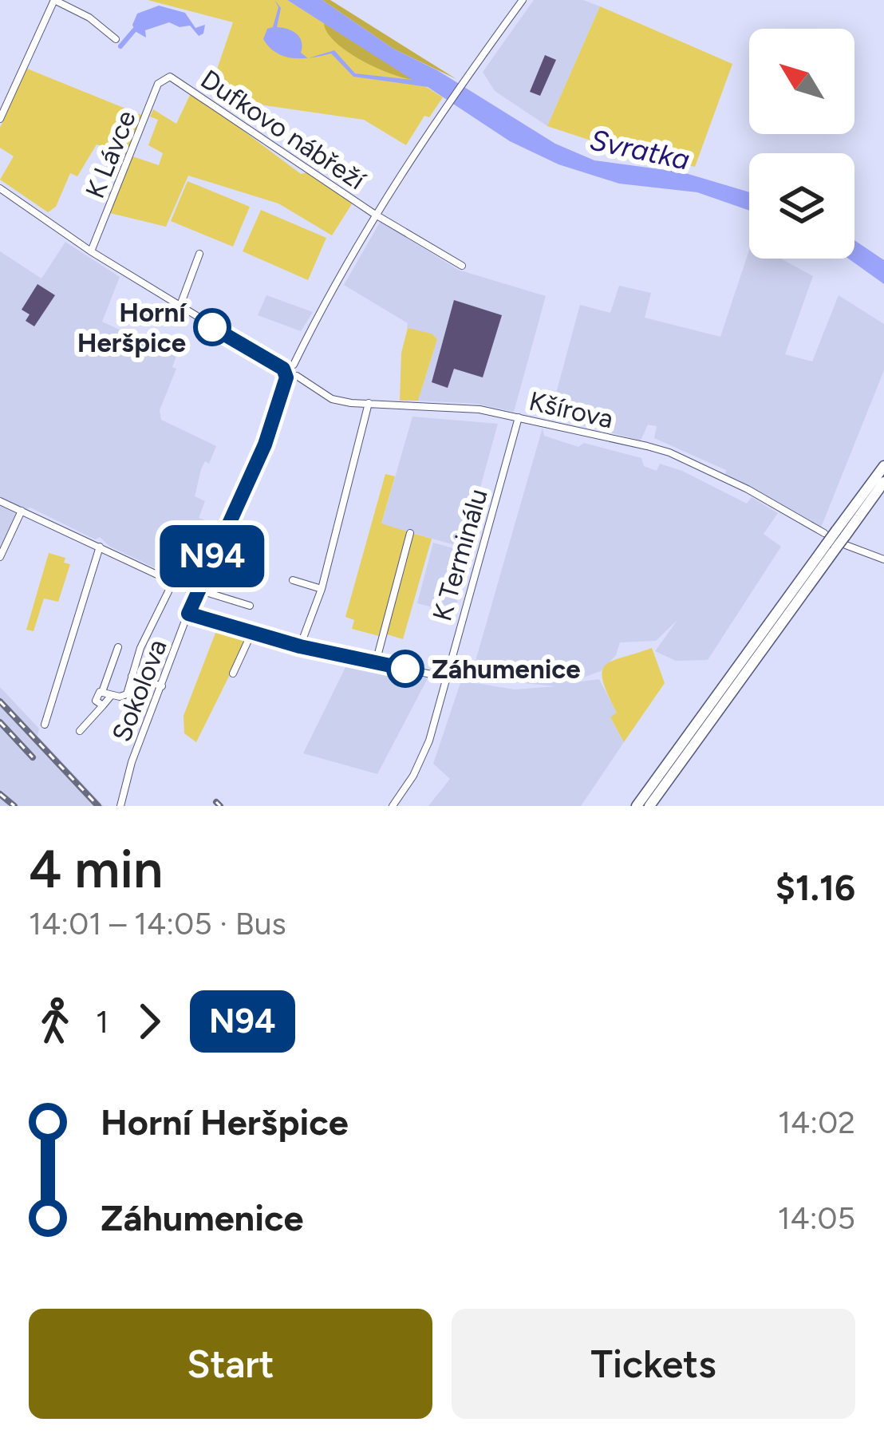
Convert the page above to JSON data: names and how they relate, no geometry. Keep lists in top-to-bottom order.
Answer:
{
  "streets": {
    "street": [
      "Dufkovo nábřeží",
      "K Lávce",
      "Kšírova",
      "K Terminálu",
      "Sokolova"
    ]
  },
  "crossings": [
    ["Dufkovo nábřeží", "K Lávce"],
    ["Kšírova", "K Terminálu"]
  ],
  "water": ["Svratka"],
  "places": ["Horní Heršpice", "Záhumenice"],
  "lines": ["bus line N94"],
  "north": "top left",
  "page": {
    "on_map": "N94",
    "heading": ["4 min", "14:01 – 14:05 · Bus", "$1.16"],
    "legs": ["1", "N94"],
    "list": [
      {
        "name": "Horní Heršpice",
        "value": "14:02"
      },
      {
        "name": "Záhumenice",
        "value": "14:05"
      }
    ],
    "buttons": ["Start", "Tickets"]
  }
}
